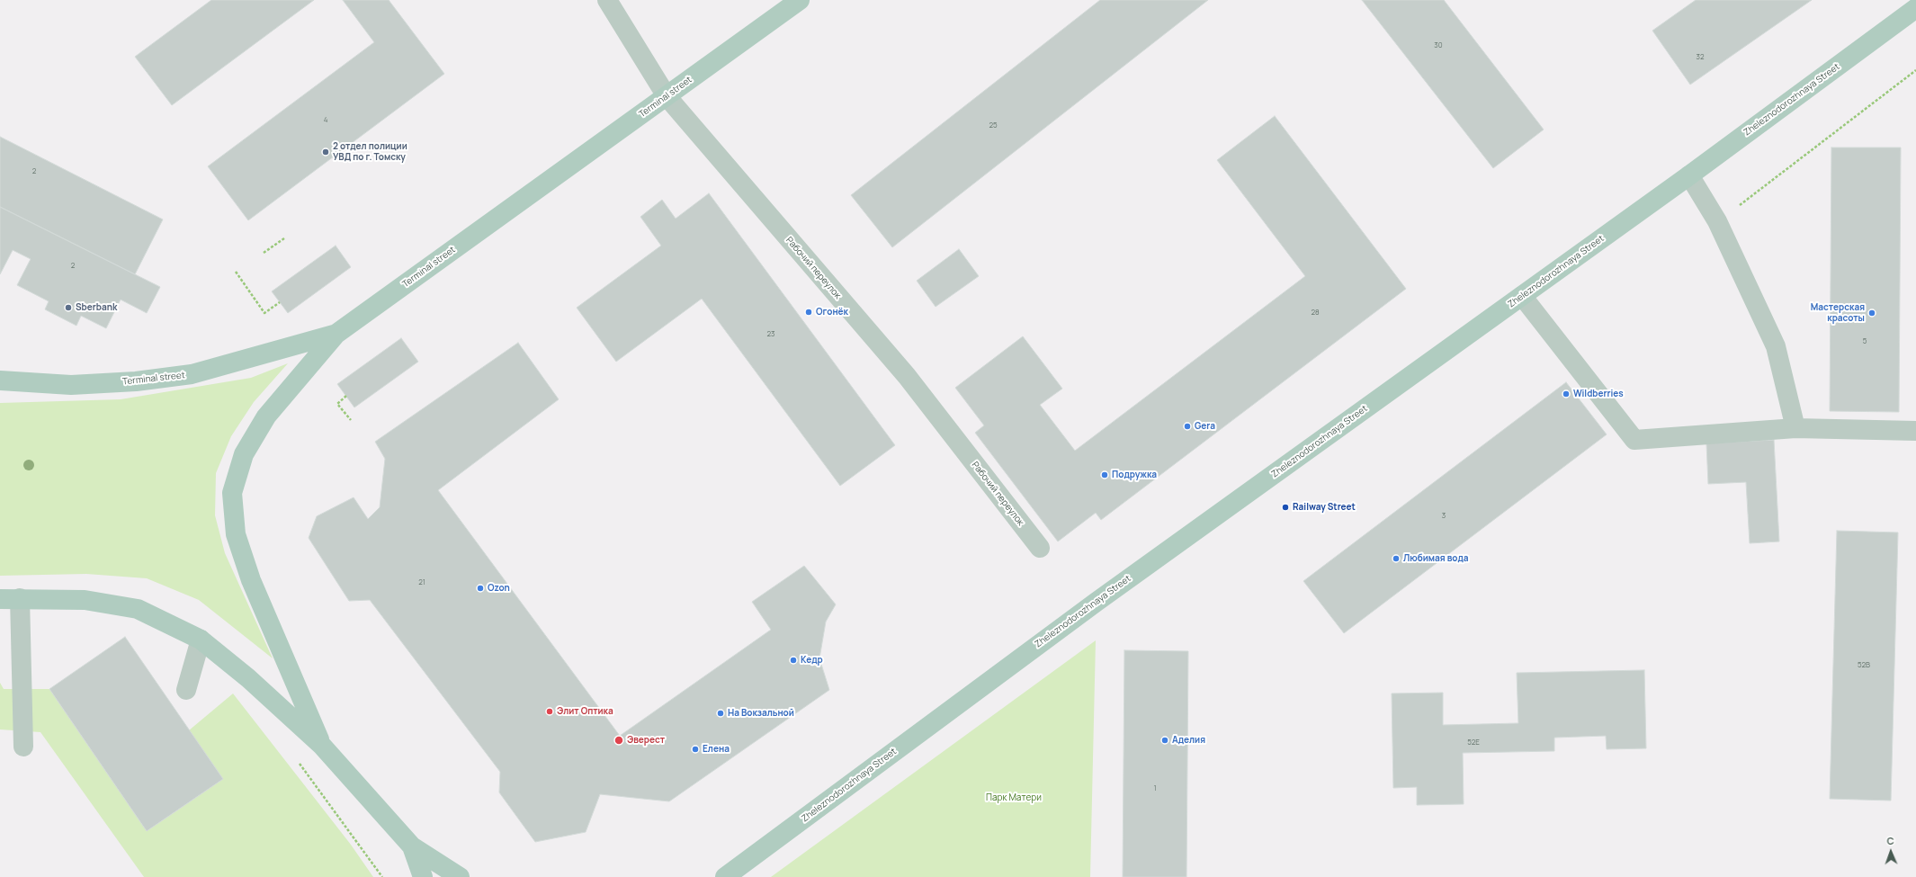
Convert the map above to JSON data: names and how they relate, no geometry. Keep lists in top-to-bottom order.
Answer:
{
  "streets": {
    "main road": ["Terminal street", "Zheleznodorozhnaya Street"],
    "street": ["Рабочий переулок"]
  },
  "crossings": [
    ["Terminal street", "Рабочий переулок"]
  ],
  "parks": ["Парк Матери"],
  "places": [
    "2 отдел полиции УВД по г. Томску",
    "Sberbank",
    "Огонёк",
    "Мастерская красоты",
    "Wildberries",
    "Gera",
    "Подружка",
    "Railway Street",
    "Любимая вода",
    "Ozon",
    "Кедр",
    "Элит Оптика",
    "На Вокзальной",
    "Эверест",
    "Аделия",
    "Елена"
  ],
  "house_numbers": [
    "30",
    "32",
    "4",
    "25",
    "2",
    "2",
    "28",
    "23",
    "5",
    "3",
    "21",
    "52В",
    "52Е",
    "1"
  ],
  "north": "top"
}
